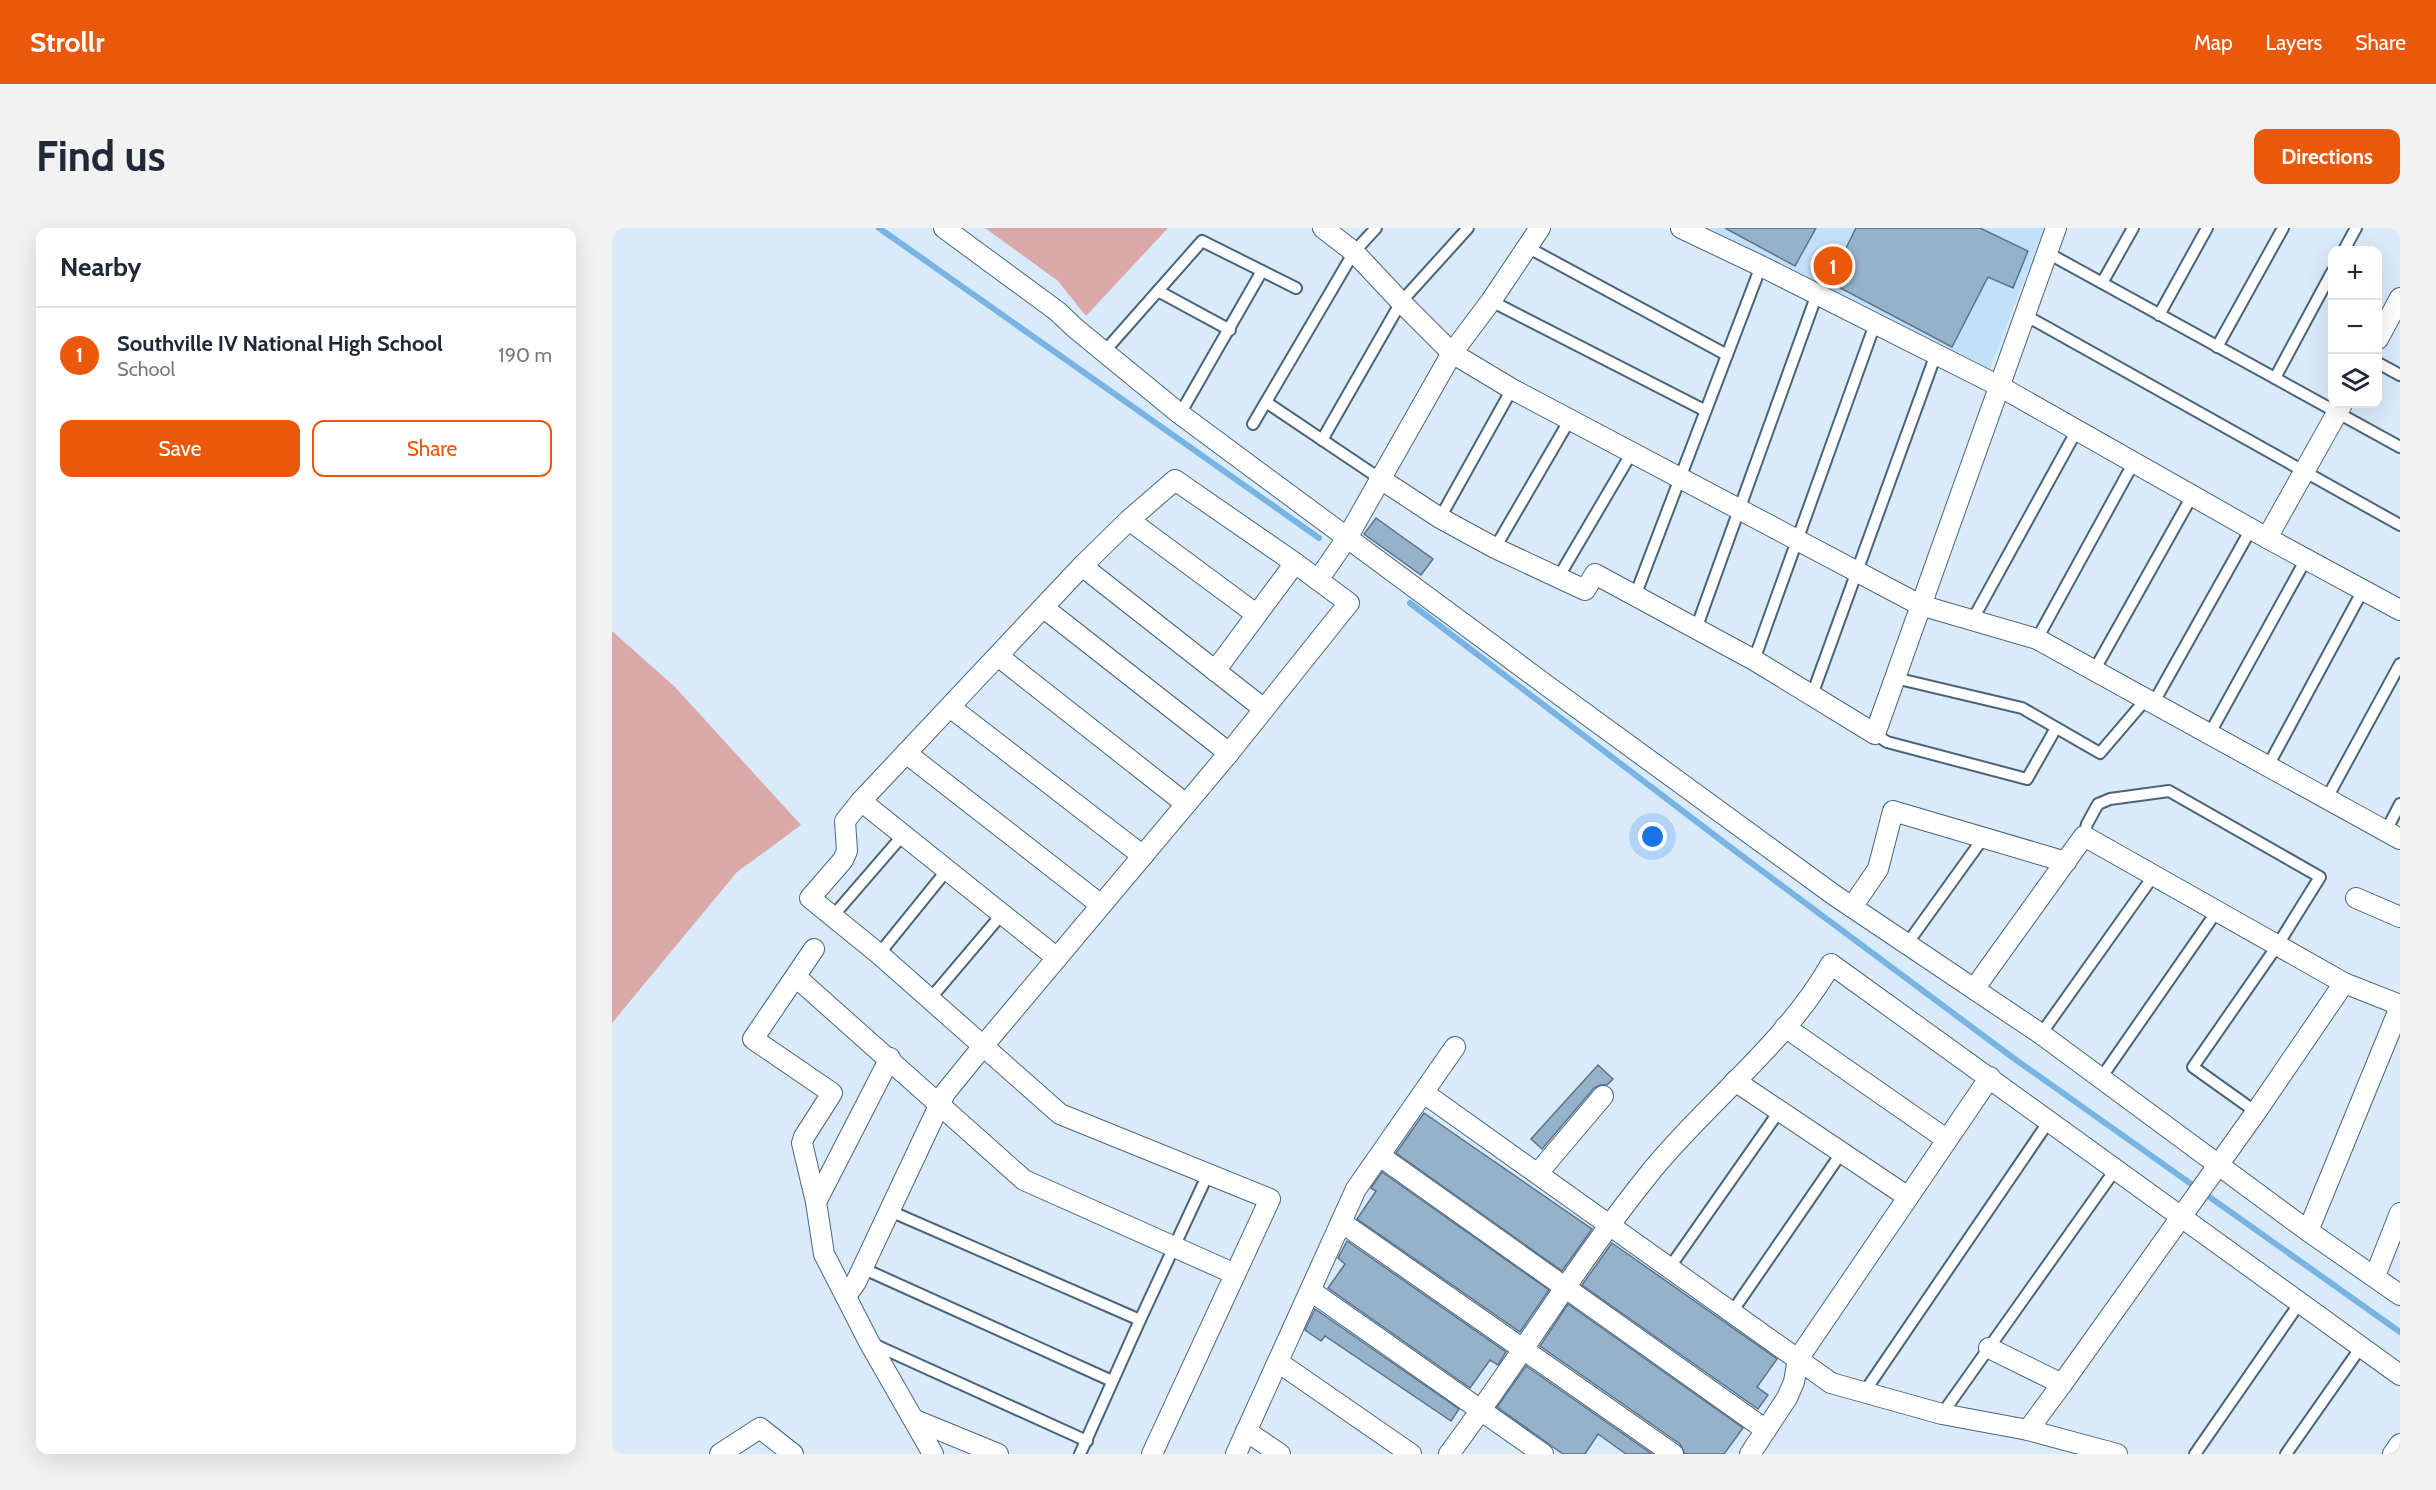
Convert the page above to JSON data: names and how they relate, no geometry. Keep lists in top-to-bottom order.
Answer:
{
  "page": {
    "header": "Strollr",
    "nav": ["Map", "Layers", "Share"],
    "buttons": [
      "Directions",
      ["Save", "Share"]
    ],
    "title": "Find us",
    "heading": "Nearby",
    "pins": "1",
    "map_buttons": ["+", "−"],
    "list": [
      {
        "mark": "1",
        "name": "Southville IV National High School",
        "note": "School",
        "value": "190 m"
      }
    ]
  }
}
